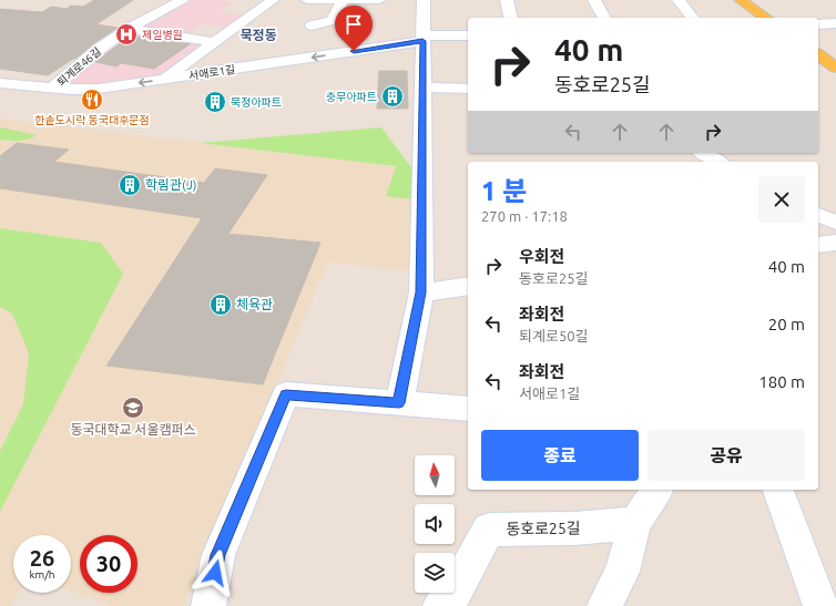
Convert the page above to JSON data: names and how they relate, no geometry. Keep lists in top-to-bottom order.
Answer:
{
  "streets": {
    "street": ["퇴계로46길", "서애로1길", "동호로25길"]
  },
  "crossings": [
    ["퇴계로46길", "서애로1길"]
  ],
  "districts": ["묵정동"],
  "places": {
    "hospital": ["제일병원"],
    "building": [
      "충무아파트",
      "묵정아파트",
      "학림관(J)",
      "체육관"
    ],
    "restaurant": ["한솥도시락 동국대후문점"],
    "school or university": ["동국대학교 서울캠퍼스"]
  },
  "north": "top",
  "page": {
    "turn": ["40 m", "동호로25길"],
    "heading": ["1 분", "270 m · 17:18"],
    "list": [
      {
        "name": "우회전",
        "note": "동호로25길",
        "value": "40 m"
      },
      {
        "name": "좌회전",
        "note": "퇴계로50길",
        "value": "20 m"
      },
      {
        "name": "좌회전",
        "note": "서애로1길",
        "value": "180 m"
      }
    ],
    "buttons": ["종료", "공유"],
    "speed": "26 km/h",
    "limit": "30"
  }
}
